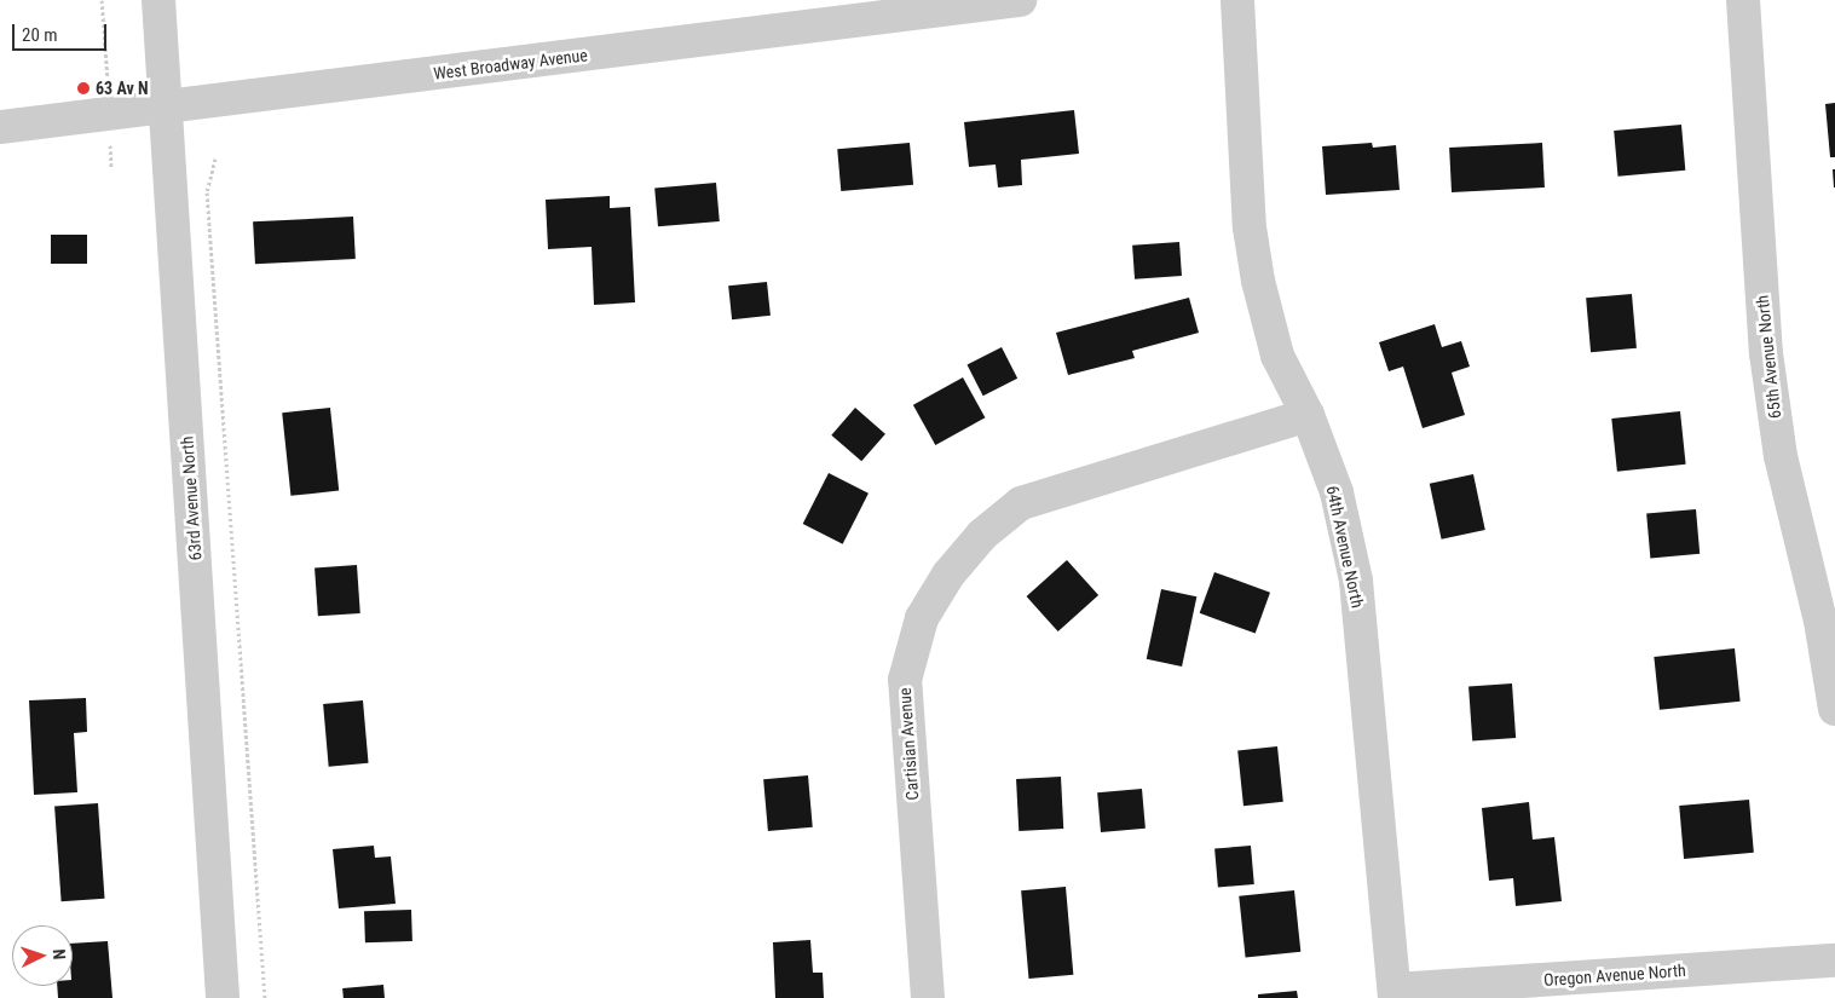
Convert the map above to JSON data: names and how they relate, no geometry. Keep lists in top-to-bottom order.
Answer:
{
  "streets": {
    "street": [
      "West Broadway Avenue",
      "65th Avenue North",
      "63rd Avenue North",
      "64th Avenue North",
      "Cartisian Avenue",
      "Oregon Avenue North"
    ]
  },
  "crossings": [
    ["West Broadway Avenue", "63rd Avenue North"],
    ["64th Avenue North", "Cartisian Avenue"],
    ["64th Avenue North", "Oregon Avenue North"]
  ],
  "places": ["63 Av N"],
  "scale_bar": "20 m",
  "north": "right"
}
